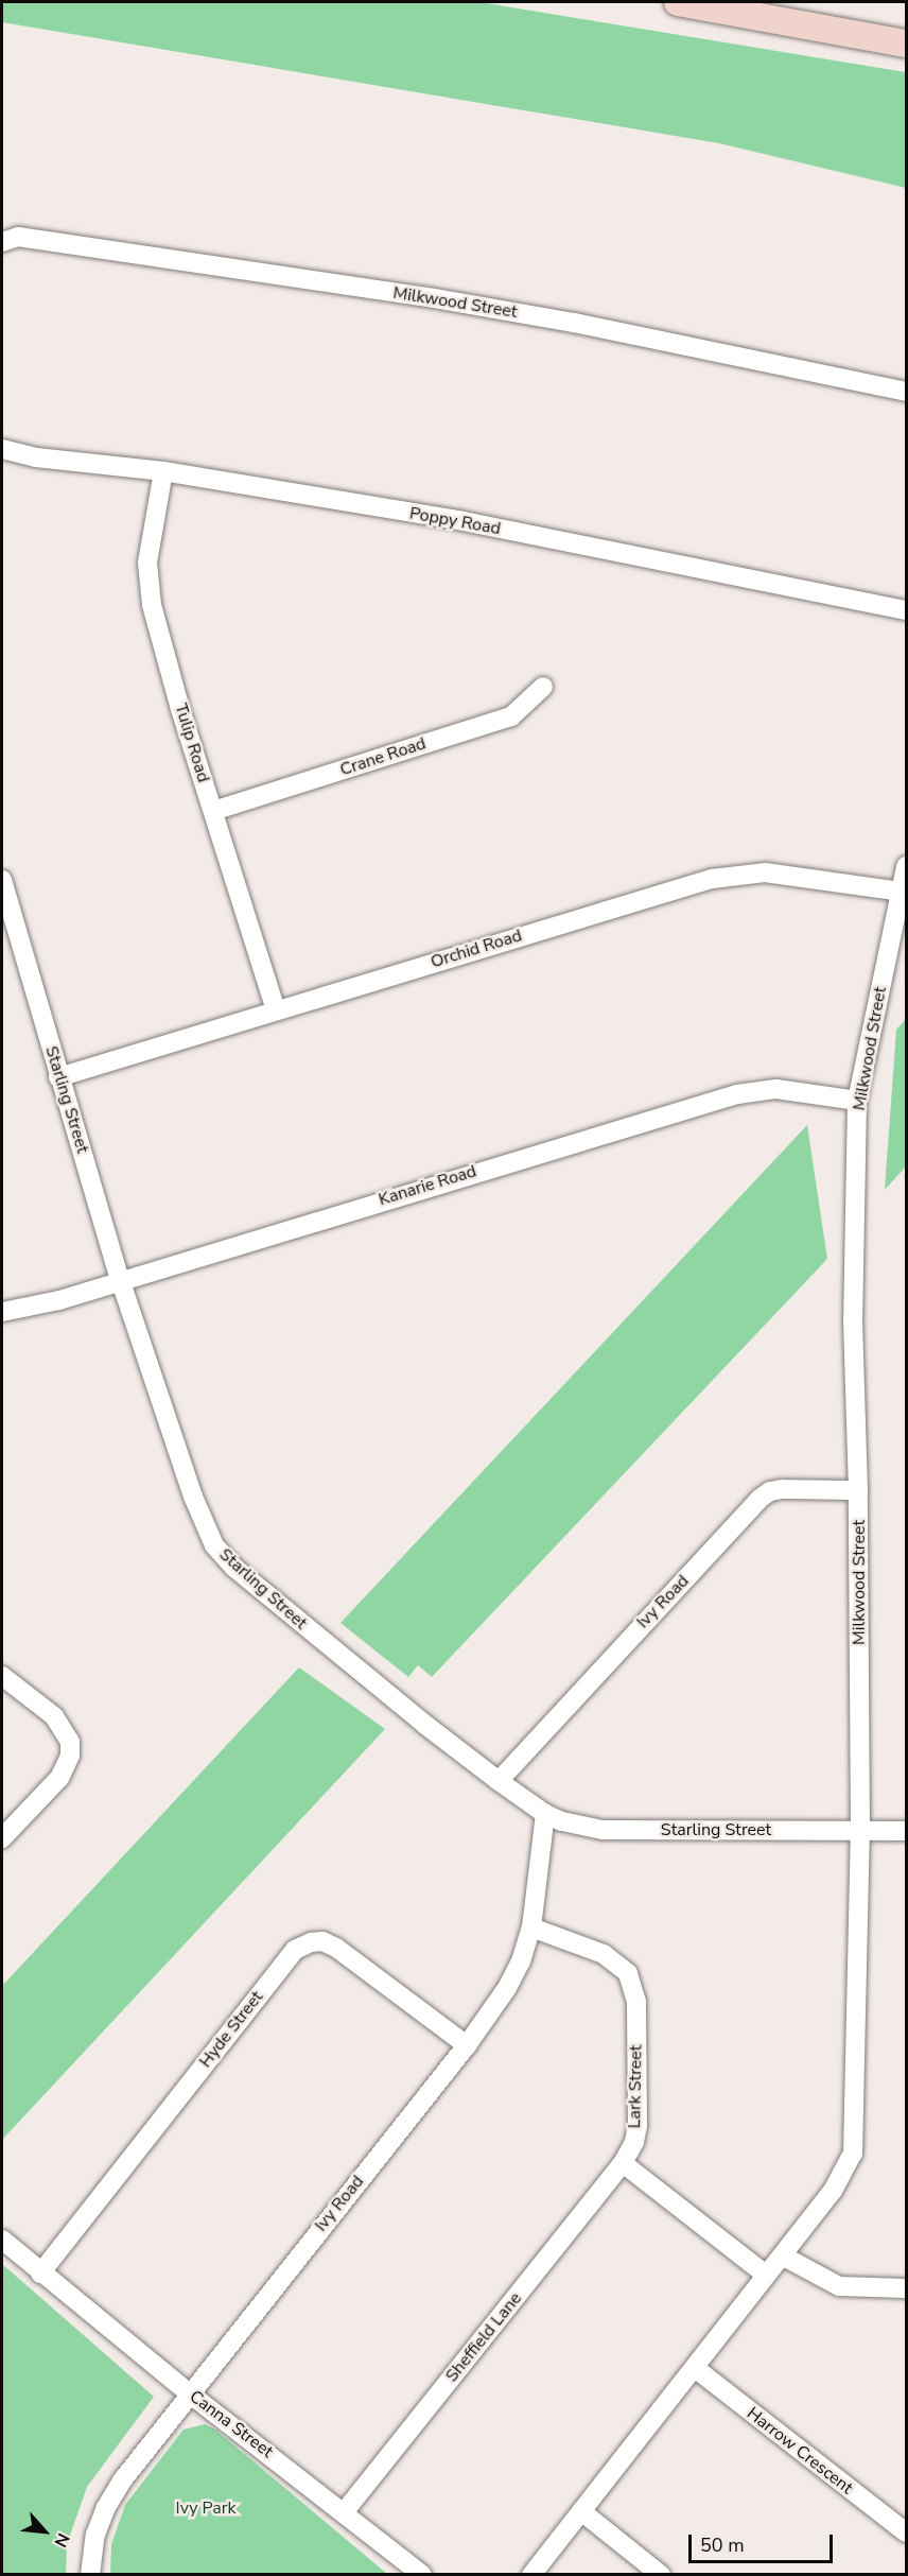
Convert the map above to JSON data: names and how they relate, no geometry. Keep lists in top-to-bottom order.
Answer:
{
  "streets": {
    "street": [
      "Milkwood Street",
      "Poppy Road",
      "Tulip Road",
      "Crane Road",
      "Orchid Road",
      "Starling Street",
      "Kanarie Road",
      "Ivy Road",
      "Hyde Street",
      "Lark Street",
      "Sheffield Lane",
      "Canna Street",
      "Harrow Crescent"
    ]
  },
  "crossings": [
    ["Milkwood Street", "Orchid Road"],
    ["Milkwood Street", "Starling Street"],
    ["Milkwood Street", "Kanarie Road"],
    ["Milkwood Street", "Ivy Road"],
    ["Poppy Road", "Tulip Road"],
    ["Tulip Road", "Crane Road"],
    ["Tulip Road", "Orchid Road"],
    ["Orchid Road", "Starling Street"],
    ["Starling Street", "Kanarie Road"],
    ["Starling Street", "Ivy Road"],
    ["Ivy Road", "Hyde Street"],
    ["Ivy Road", "Lark Street"],
    ["Ivy Road", "Canna Street"],
    ["Hyde Street", "Canna Street"],
    ["Lark Street", "Sheffield Lane"],
    ["Sheffield Lane", "Canna Street"]
  ],
  "parks": ["Ivy Park"],
  "scale_bar": "50 m",
  "north": "bottom right"
}
